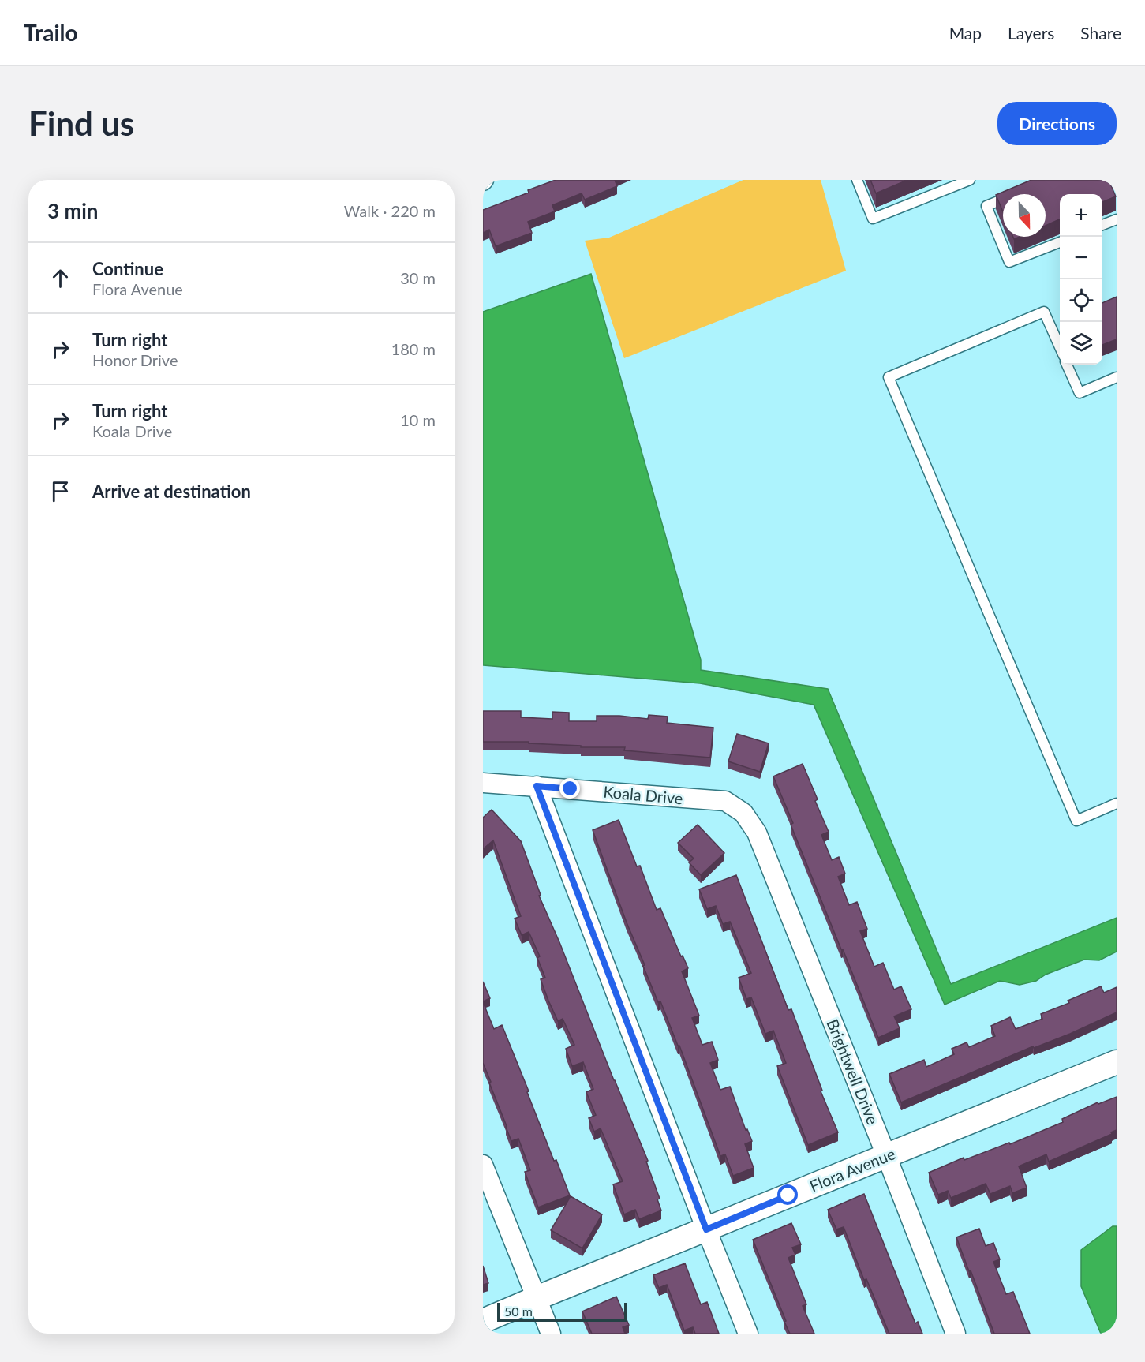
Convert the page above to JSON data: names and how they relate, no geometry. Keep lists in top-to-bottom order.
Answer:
{
  "streets": {
    "street": ["Koala Drive", "Brightwell Drive", "Flora Avenue"]
  },
  "crossings": [
    ["Koala Drive", "Brightwell Drive"],
    ["Brightwell Drive", "Flora Avenue"]
  ],
  "scale_bar": "50 m",
  "north": "bottom",
  "page": {
    "header": "Trailo",
    "nav": ["Map", "Layers", "Share"],
    "buttons": "Directions",
    "title": "Find us",
    "heading": ["3 min", "Walk · 220 m"],
    "map_buttons": ["+", "−"],
    "list": [
      ["Continue", "Flora Avenue", "30 m"],
      ["Turn right", "Honor Drive", "180 m"],
      ["Turn right", "Koala Drive", "10 m"],
      "Arrive at destination"
    ],
    "scale": "50 m"
  }
}
